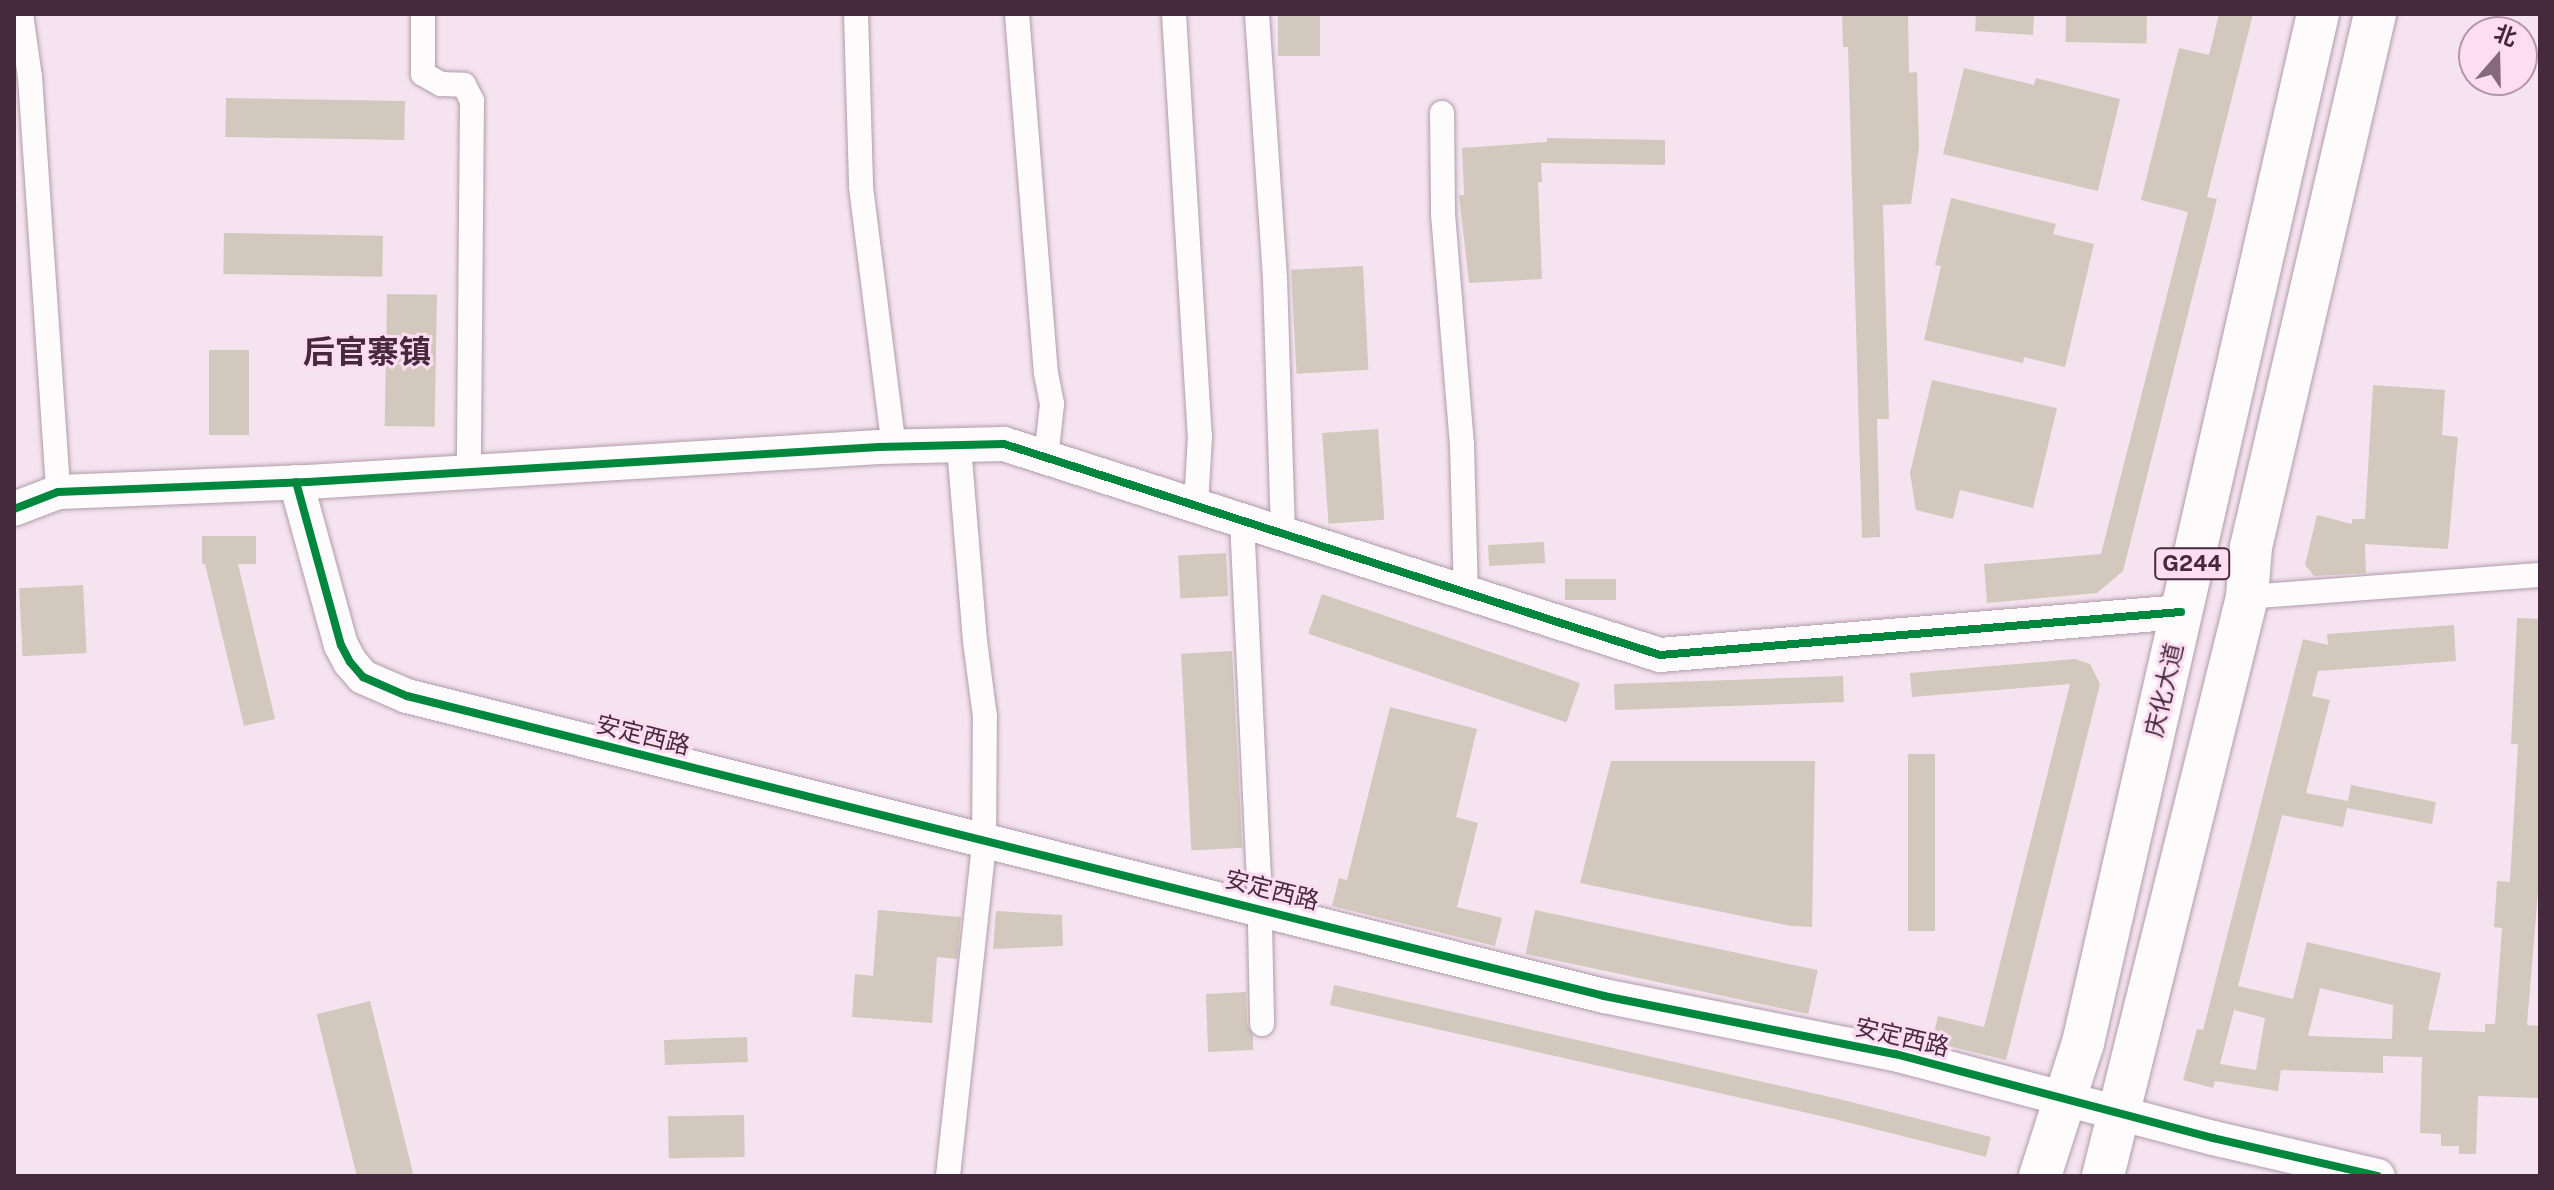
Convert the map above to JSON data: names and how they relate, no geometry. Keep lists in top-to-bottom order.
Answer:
{
  "streets": {
    "highway": ["G244", "庆化大道"],
    "street": ["安定西路"]
  },
  "crossings": [
    ["G244", "安定西路"],
    ["庆化大道", "安定西路"]
  ],
  "districts": ["后官寨镇"],
  "north": "top"
}
